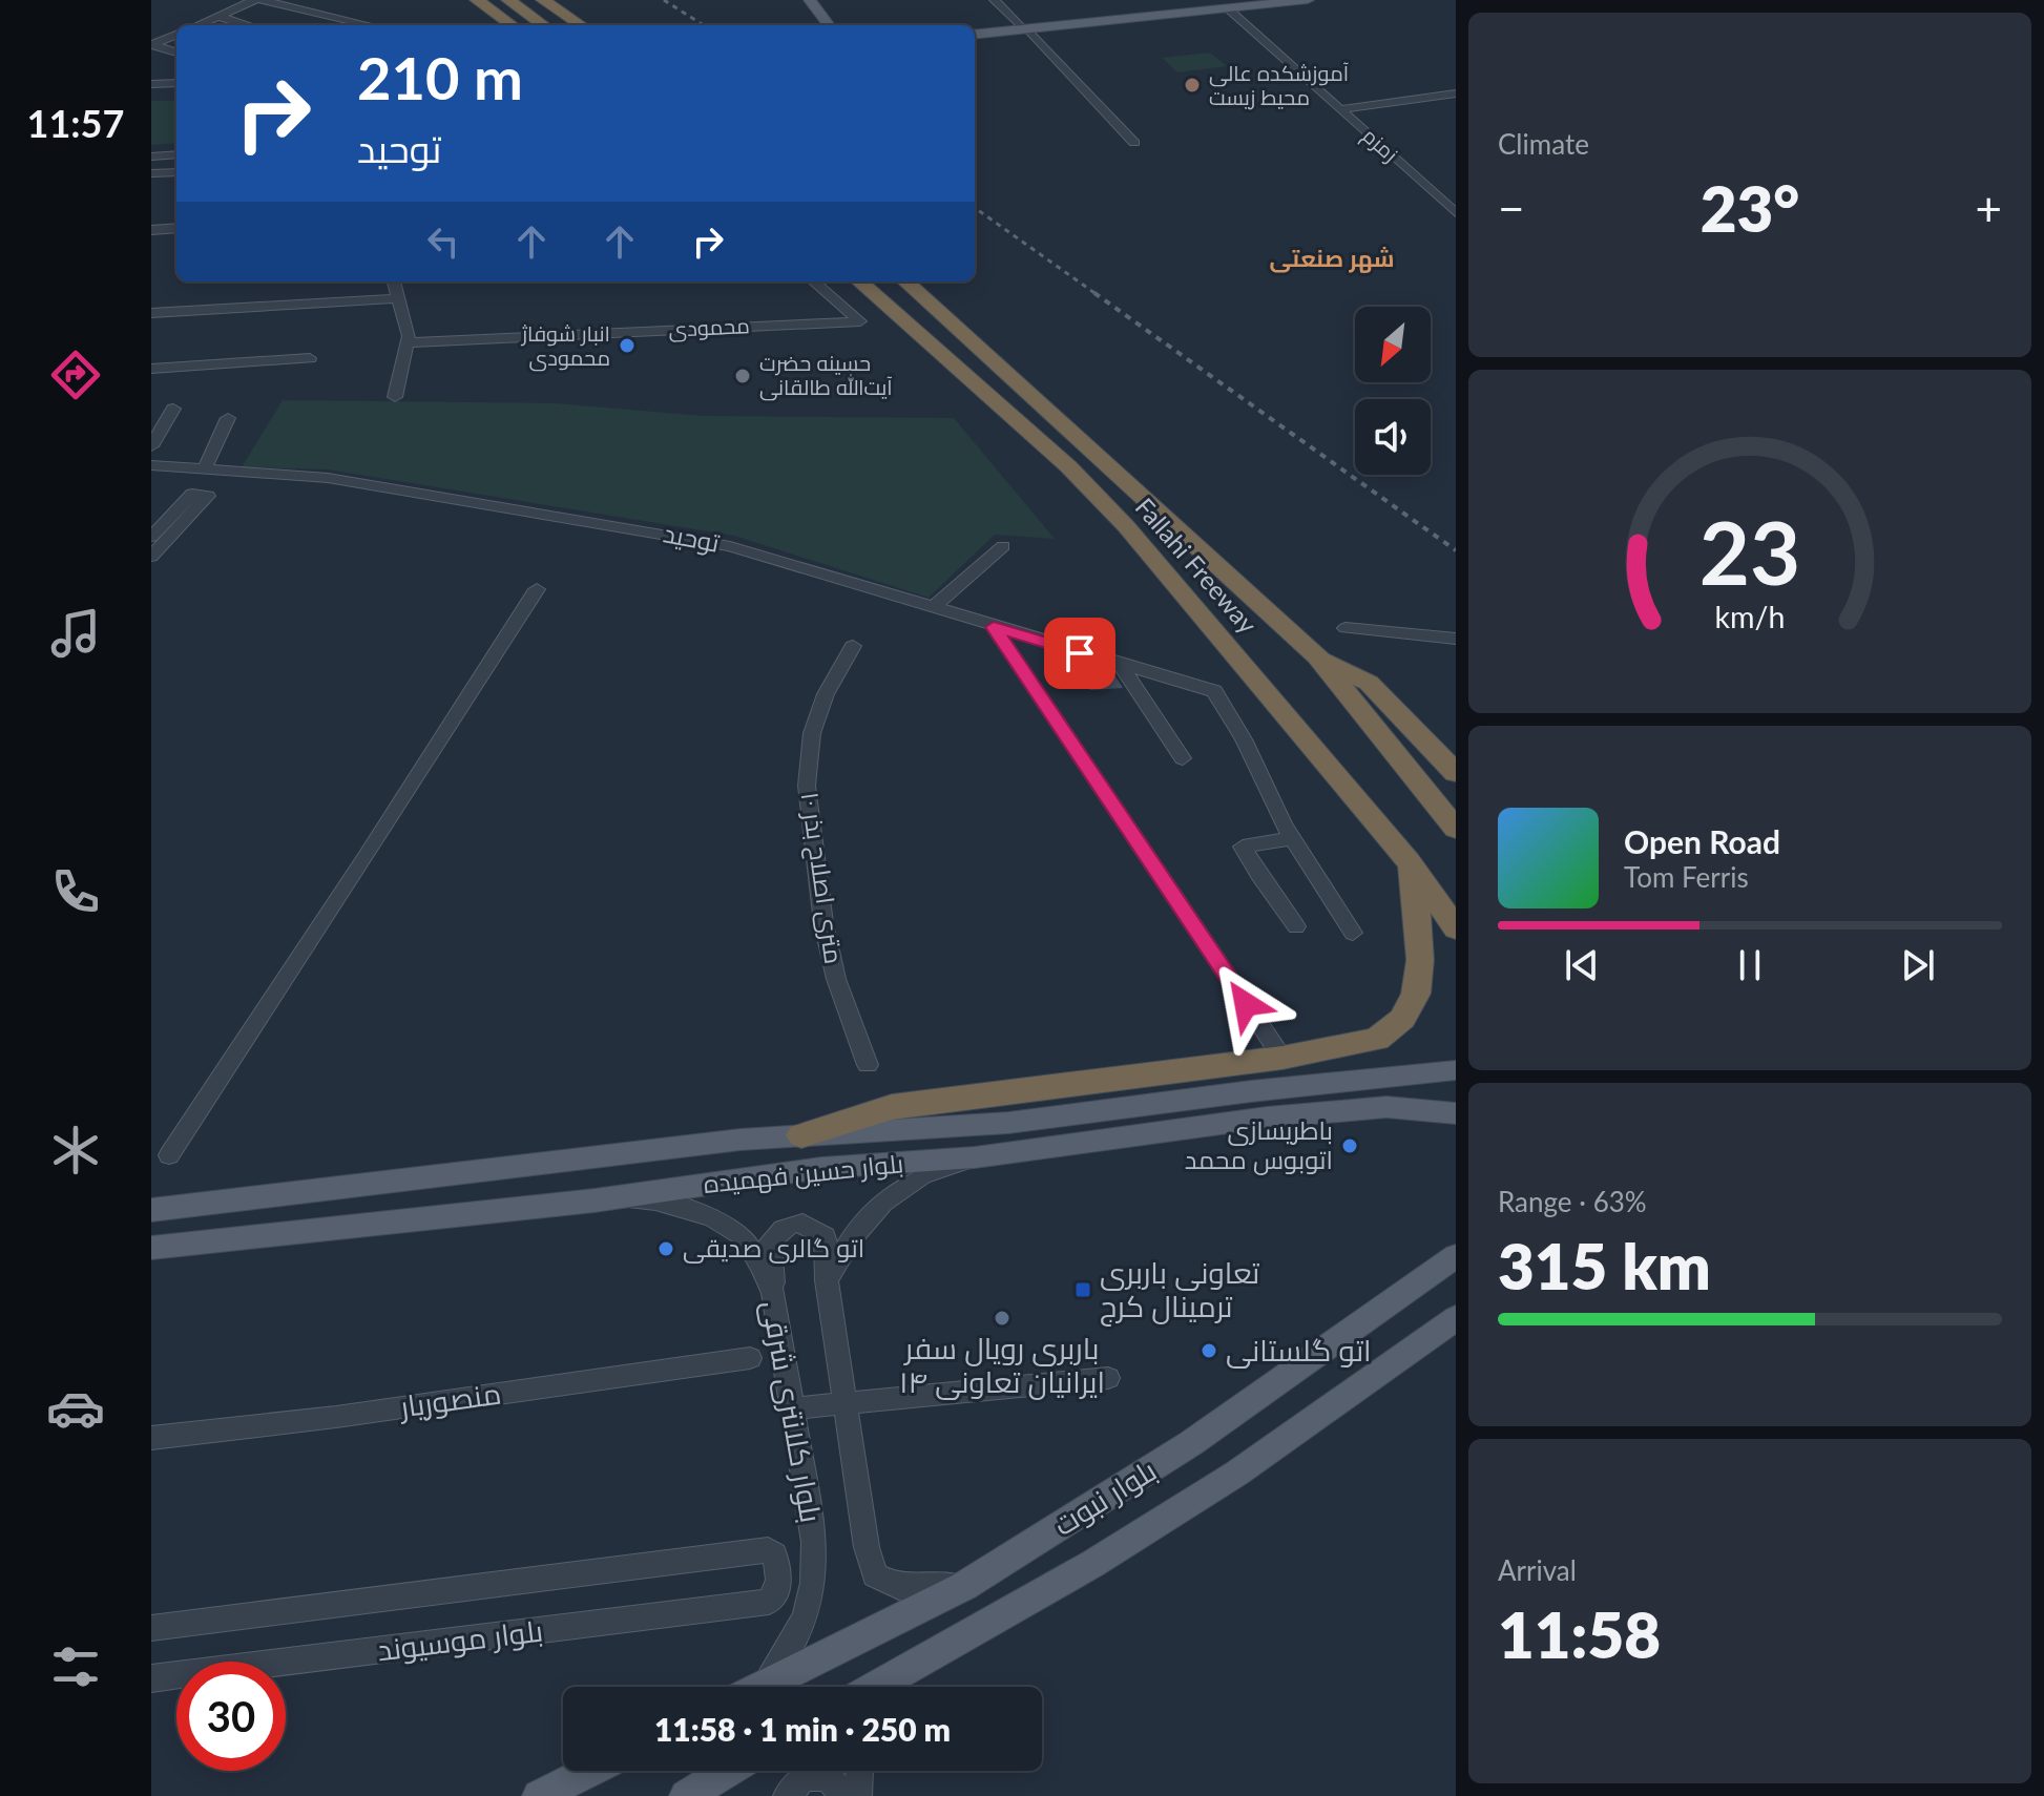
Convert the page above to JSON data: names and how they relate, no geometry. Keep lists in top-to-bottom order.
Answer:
{
  "streets": {
    "highway": ["Fallahi Freeway"],
    "main road": ["بلوار حسین فهمیده", "بلوار نبوت"],
    "street": [
      "زمزم",
      "محمودی",
      "توحید",
      "۱۰ متری اصلاح بذر",
      "منصوریار",
      "بلوار کلانتری شرقی",
      "بلوار موسیوند"
    ]
  },
  "crossings": [
    ["بلوار حسین فهمیده", "بلوار کلانتری شرقی"],
    ["بلوار کلانتری شرقی", "بلوار نبوت"]
  ],
  "districts": ["شهر صنعتی"],
  "places": {
    "other": [
      "آموزشکده عالی محیط زیست",
      "انبار شوفاژ محمودی",
      "حسینه حضرت آیت‌الله طالقانی",
      "باطریسازی اتوبوس محمد",
      "اتو گالری صدیقی",
      "باربری رویال سفر ایرانیان تعاونی ۱۴",
      "اتو گلستانی"
    ],
    "transit": ["تعاونی باربری ترمینال کرج"]
  },
  "north": "bottom left",
  "page": {
    "tabs": "11:57",
    "tile": [
      "Climate",
      ["Range · 63%", "315 km"],
      ["Arrival", "11:58"]
    ],
    "turn": ["210 m", "توحید"],
    "heat": ["−", "23°", "+"],
    "song": ["Open Road", "Tom Ferris"],
    "limit": "30",
    "trip": "11:58 · 1 min · 250 m",
    "gauge": ["23", "km/h"]
  }
}
